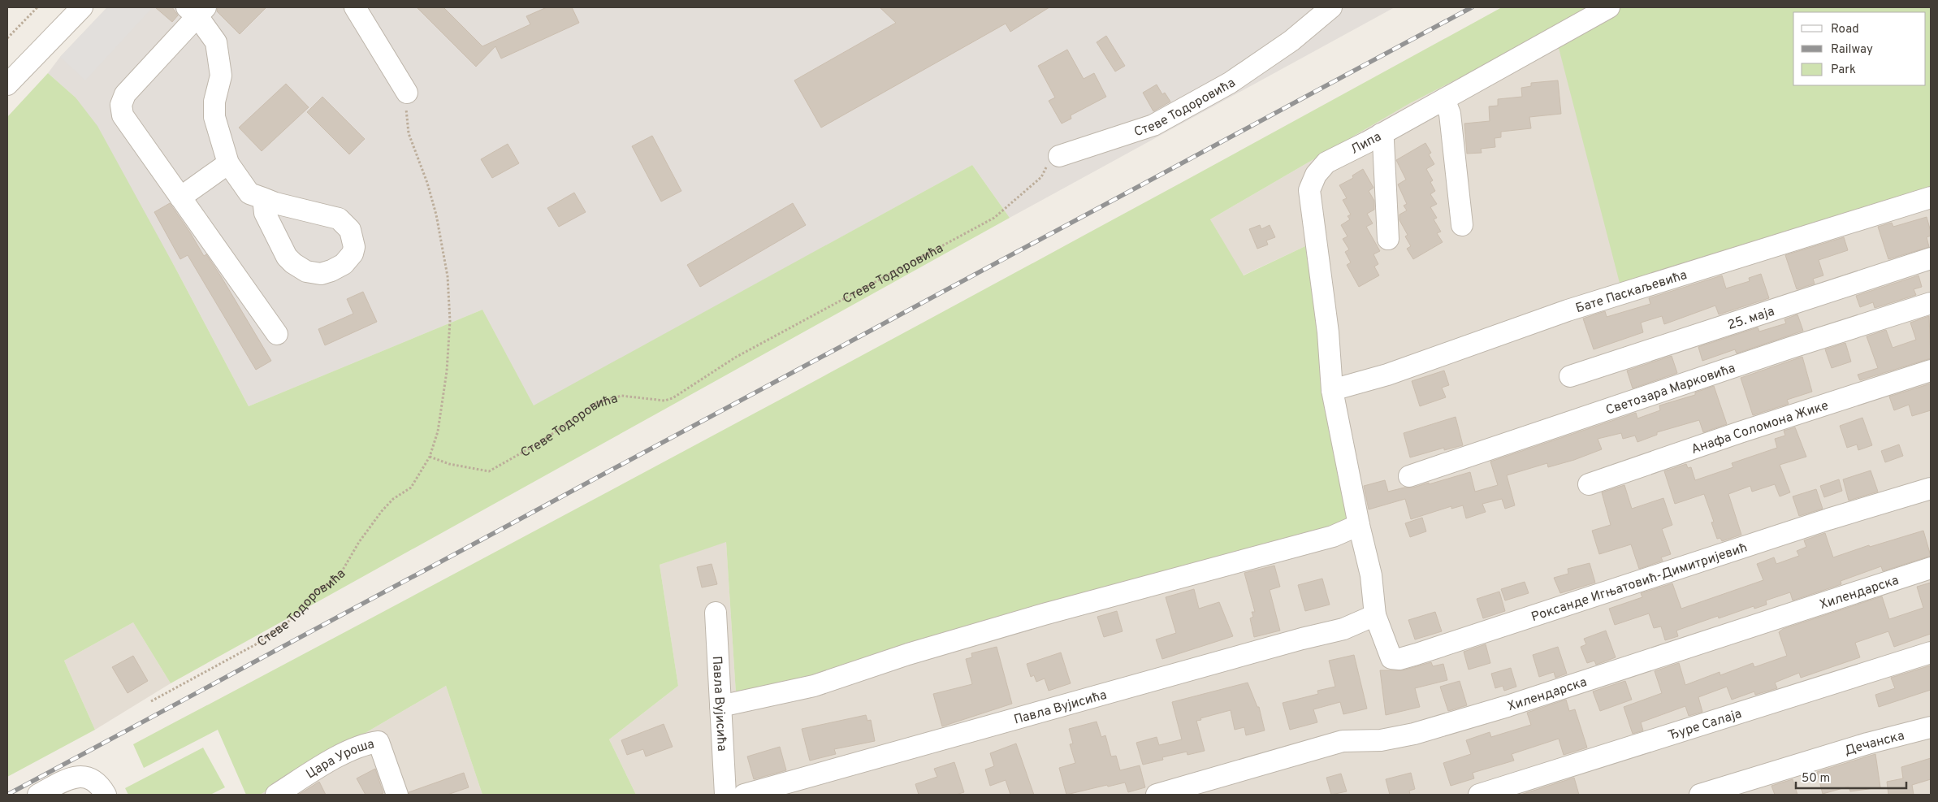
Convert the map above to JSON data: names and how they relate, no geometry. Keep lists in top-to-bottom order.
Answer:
{
  "streets": {
    "street": [
      "Стеве Тодоровића",
      "Липа",
      "Бате Паскаљевића",
      "25. маја",
      "Светозара Марковића",
      "Анафа Соломона Жике",
      "Роксанде Игњатовић-Димитријевић",
      "Хилендарска",
      "Павла Вујисића",
      "Ђуре Салаја",
      "Дечанска",
      "Цара Уроша"
    ]
  },
  "crossings": [
    ["Липа", "Бате Паскаљевића"],
    ["Липа", "Роксанде Игњатовић-Димитријевић"],
    ["Липа", "Павла Вујисића"],
    ["Роксанде Игњатовић-Димитријевић", "Павла Вујисића"]
  ],
  "legend": ["Road", "Railway", "Park"],
  "scale_bar": "50 m"
}
